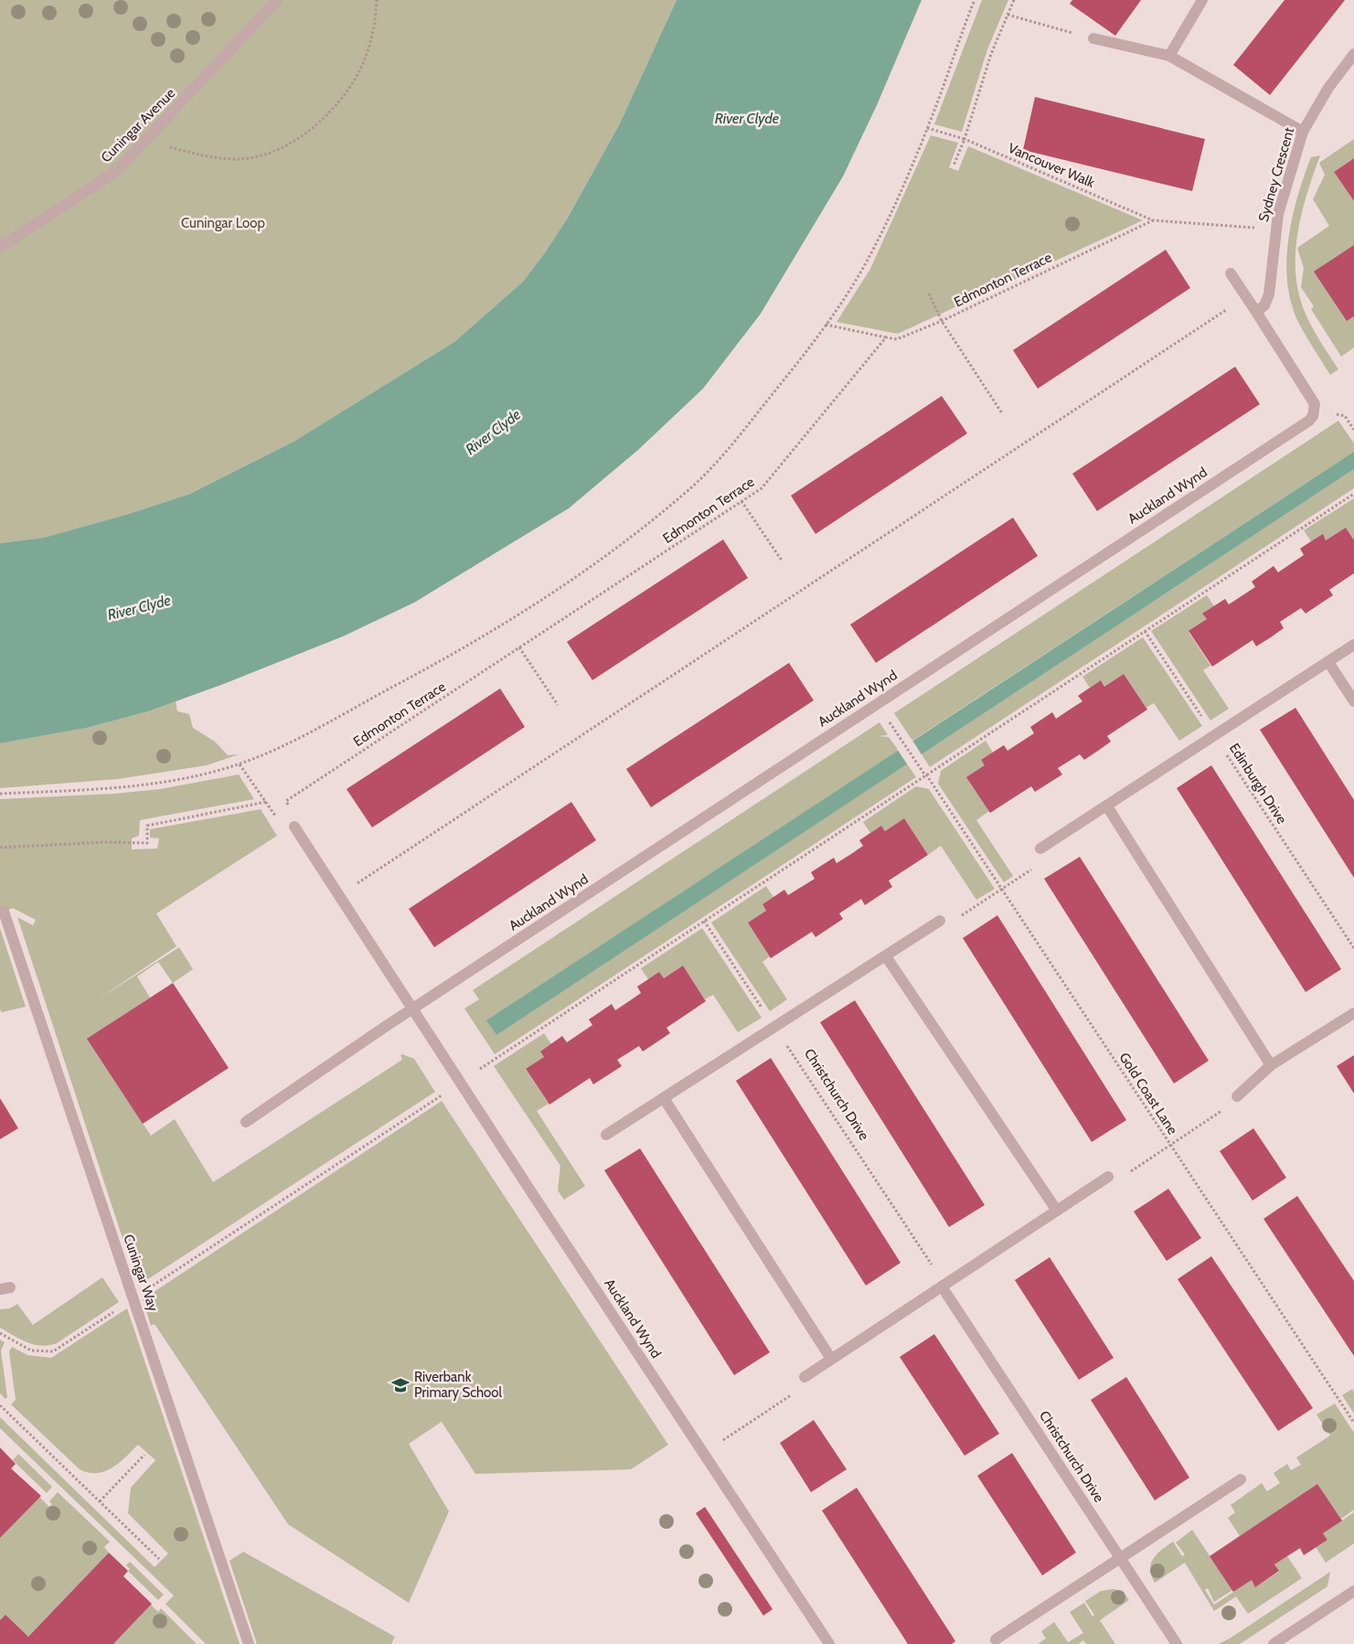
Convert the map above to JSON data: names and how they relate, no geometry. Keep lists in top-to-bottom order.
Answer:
{
  "streets": {
    "street": [
      "Cuningar Avenue",
      "Sydney Crescent",
      "Auckland Wynd",
      "Christchurch Drive",
      "Cuningar Way"
    ],
    "path": [
      "Vancouver Walk",
      "Edmonton Terrace",
      "Edinburgh Drive",
      "Gold Coast Lane"
    ]
  },
  "crossings": [
    ["Vancouver Walk", "Sydney Crescent"],
    ["Vancouver Walk", "Edmonton Terrace"],
    ["Sydney Crescent", "Auckland Wynd"],
    ["Edmonton Terrace", "Auckland Wynd"],
    ["Auckland Wynd", "Gold Coast Lane"]
  ],
  "water": ["River Clyde"],
  "parks": ["Cuningar Loop"],
  "places": {
    "school or university": ["Riverbank Primary School"]
  }
}
